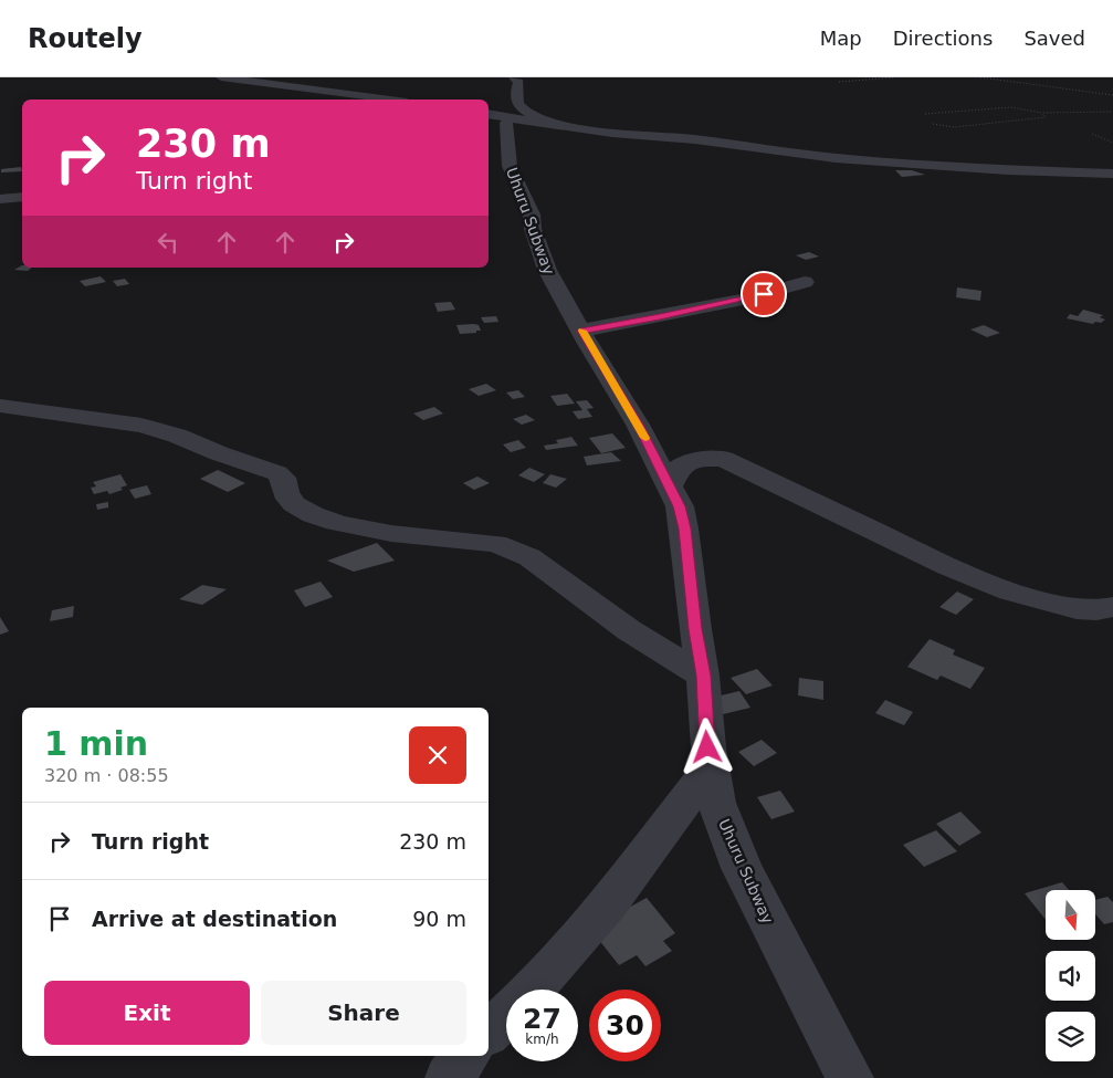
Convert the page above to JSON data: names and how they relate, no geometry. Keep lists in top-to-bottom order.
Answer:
{
  "streets": {
    "street": ["Uhuru Subway"]
  },
  "north": "bottom",
  "page": {
    "header": "Routely",
    "nav": ["Map", "Directions", "Saved"],
    "turn": ["230 m", "Turn right"],
    "heading": ["1 min", "320 m · 08:55"],
    "list": [
      {
        "name": "Turn right",
        "value": "230 m"
      },
      {
        "name": "Arrive at destination",
        "value": "90 m"
      }
    ],
    "buttons": ["Exit", "Share"],
    "speed": "27 km/h",
    "limit": "30"
  }
}
